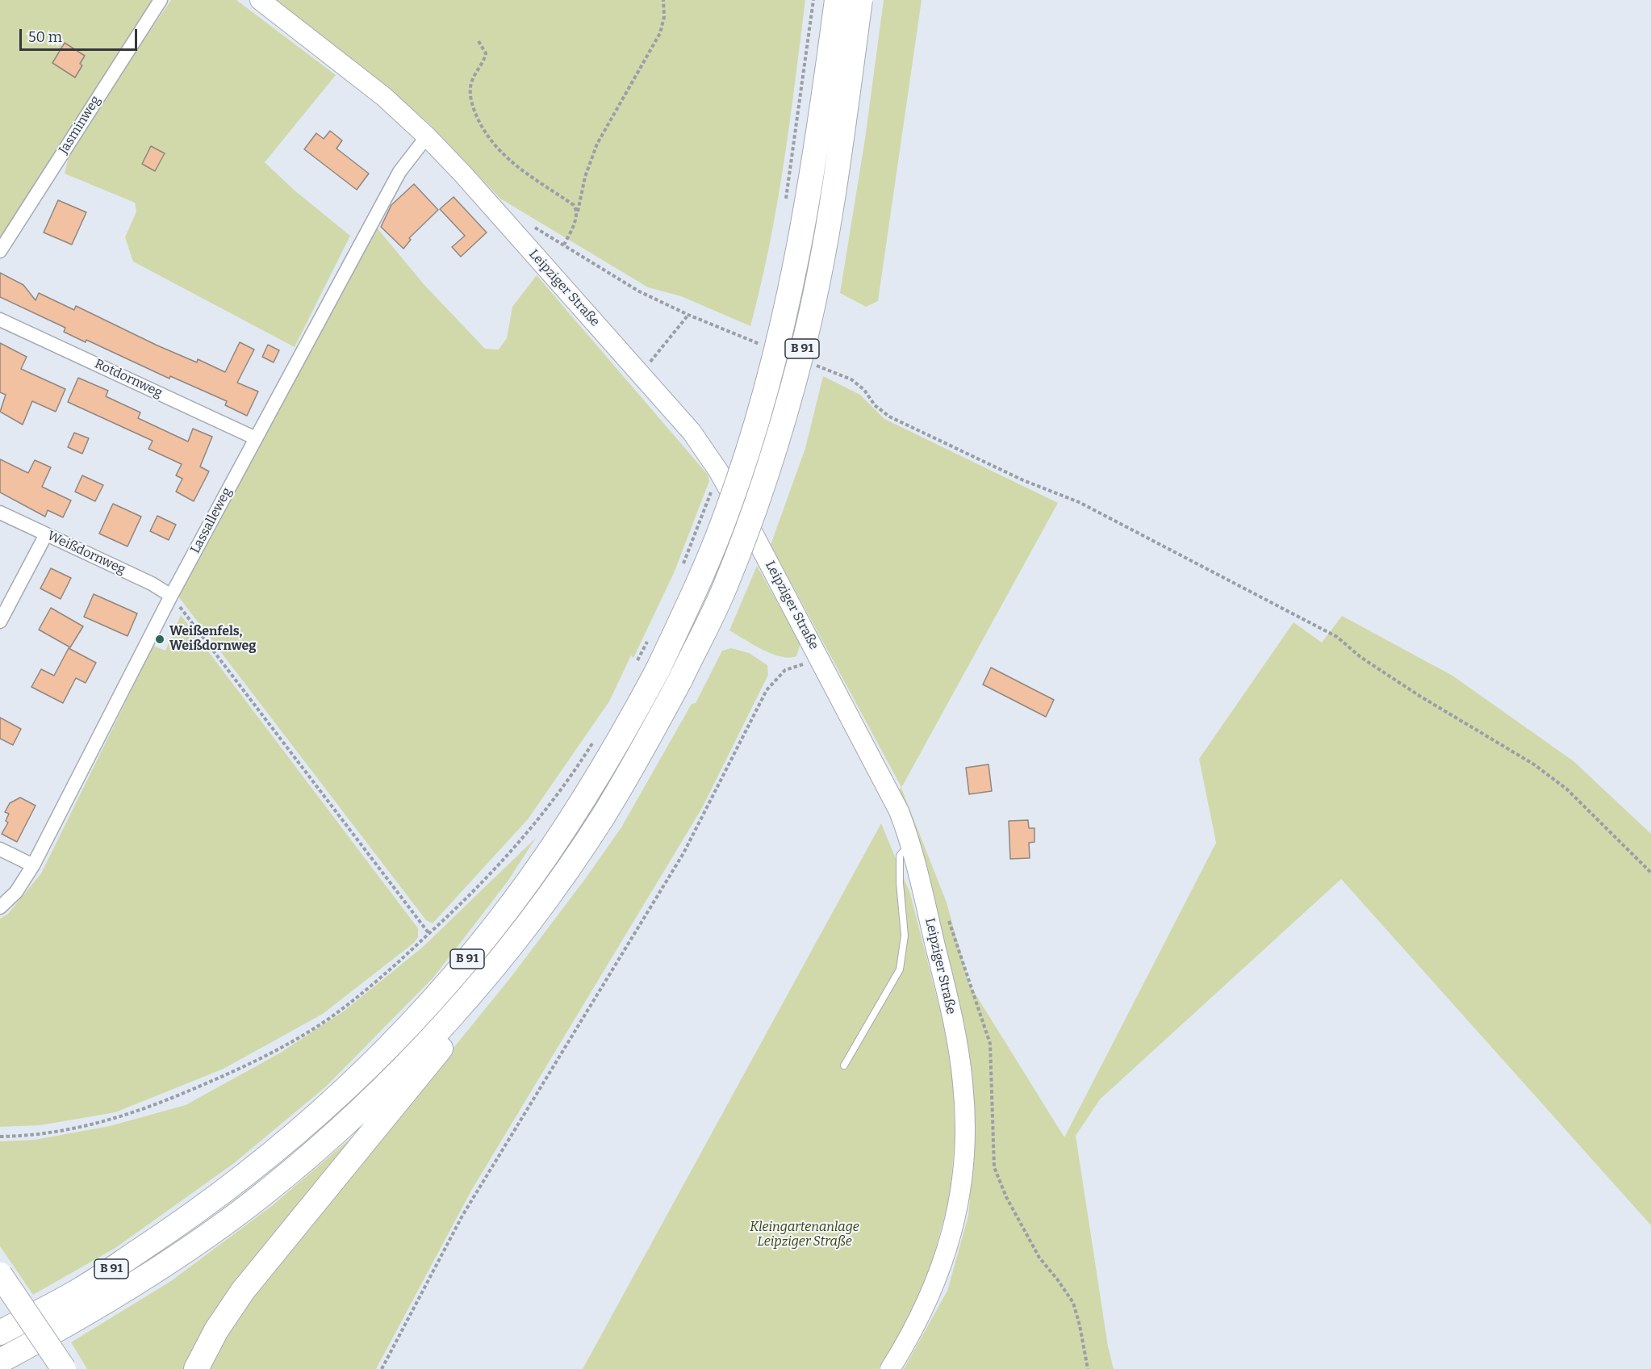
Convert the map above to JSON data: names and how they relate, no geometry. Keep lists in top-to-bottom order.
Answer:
{
  "streets": {
    "highway": ["B 91"],
    "street": [
      "Jasminweg",
      "Leipziger Straße",
      "Rotdornweg",
      "Lassalleweg",
      "Weißdornweg"
    ]
  },
  "crossings": [
    ["Leipziger Straße", "Lassalleweg"],
    ["Rotdornweg", "Lassalleweg"],
    ["Lassalleweg", "Weißdornweg"]
  ],
  "parks": ["Kleingartenanlage Leipziger Straße"],
  "places": ["Weißenfels, Weißdornweg"],
  "scale_bar": "50 m"
}
